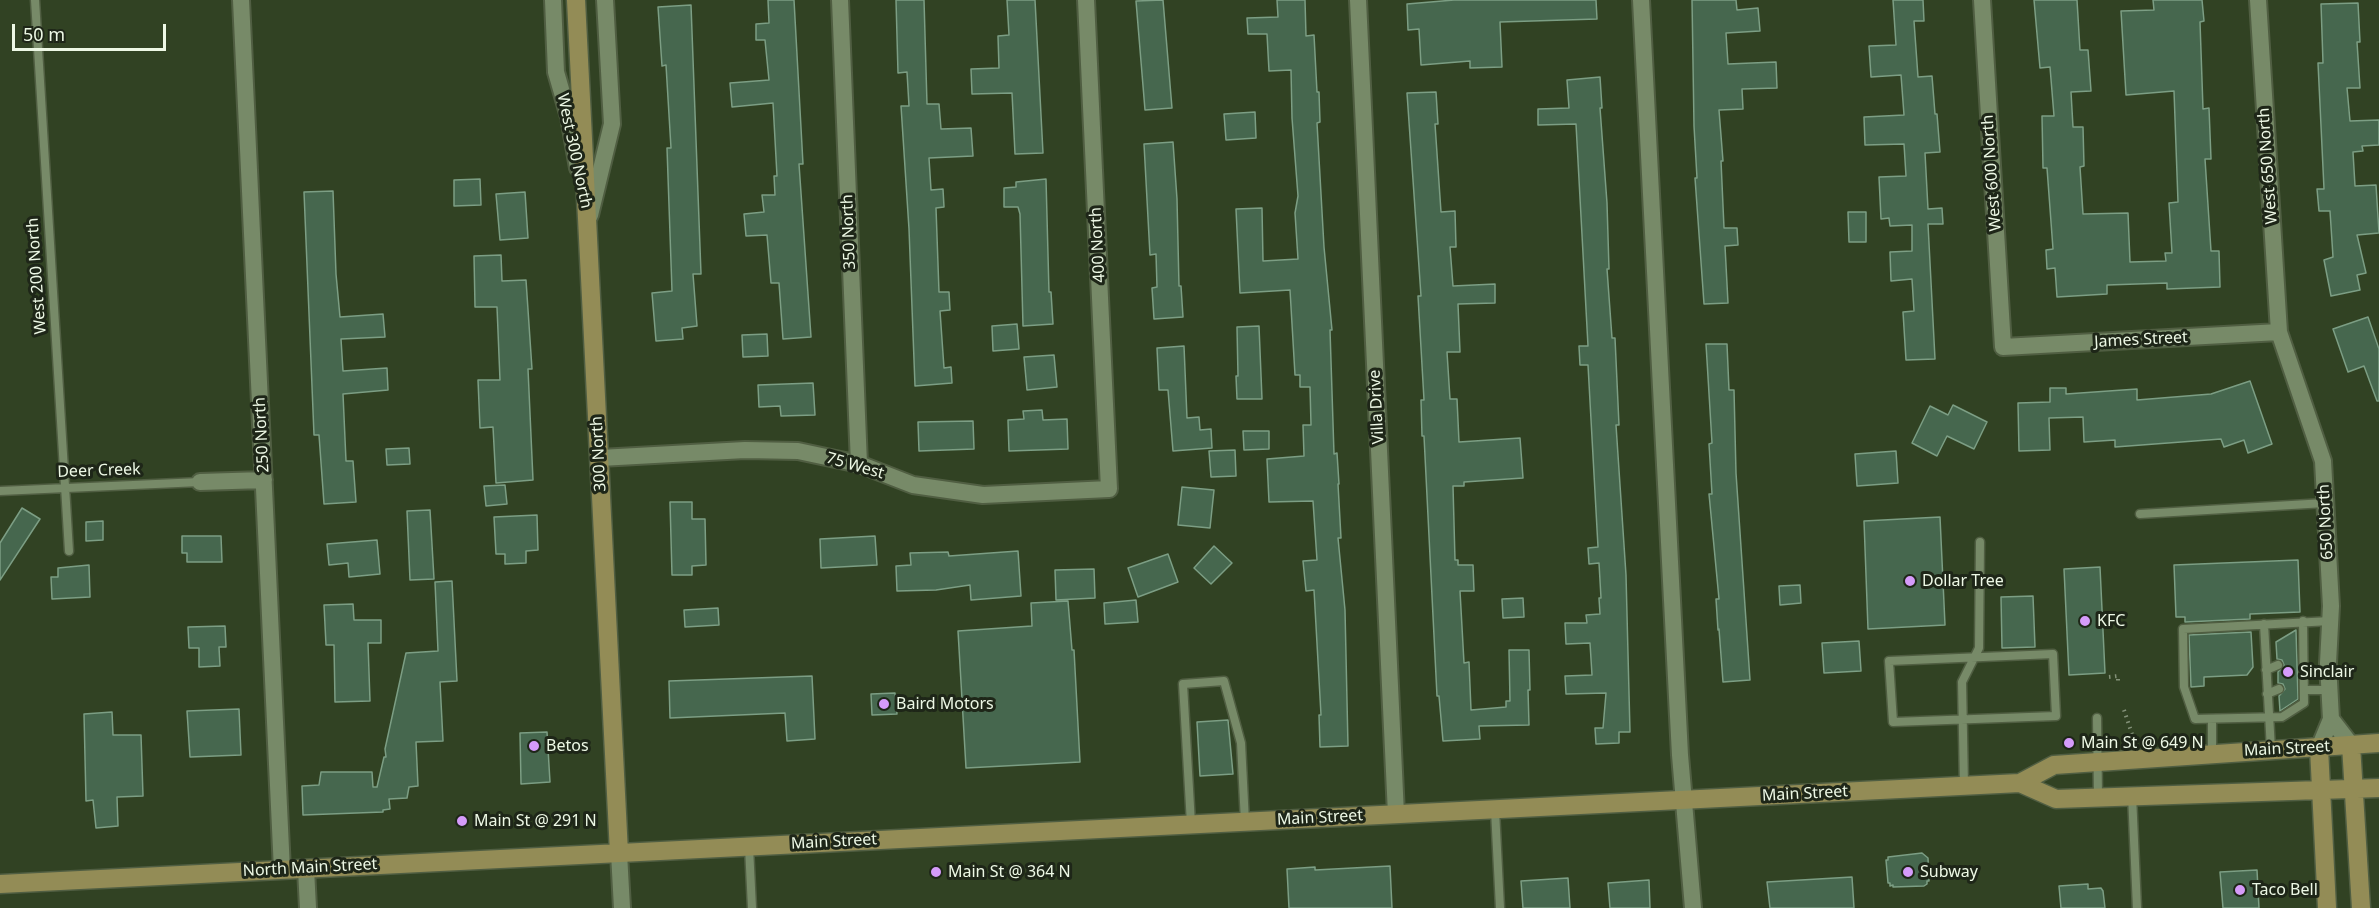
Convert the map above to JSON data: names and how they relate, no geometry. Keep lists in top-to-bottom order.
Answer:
{
  "streets": {
    "main road": [
      "300 North",
      "650 North",
      "Main Street",
      "North Main Street"
    ],
    "street": [
      "West 300 North",
      "West 650 North",
      "West 600 North",
      "350 North",
      "400 North",
      "James Street",
      "Villa Drive",
      "250 North",
      "75 West"
    ],
    "lane": ["West 200 North", "Deer Creek"]
  },
  "crossings": [
    ["West 300 North", "300 North"],
    ["West 650 North", "James Street"],
    ["West 650 North", "650 North"],
    ["West 600 North", "James Street"],
    ["350 North", "75 West"],
    ["400 North", "75 West"],
    ["West 200 North", "Deer Creek"],
    ["James Street", "650 North"],
    ["Villa Drive", "Main Street"],
    ["250 North", "North Main Street"],
    ["300 North", "75 West"],
    ["300 North", "Main Street"],
    ["300 North", "North Main Street"],
    ["650 North", "Main Street"],
    ["Main Street", "North Main Street"]
  ],
  "places": [
    "Dollar Tree",
    "KFC",
    "Sinclair",
    "Baird Motors",
    "Main St @ 649 N",
    "Betos",
    "Main St @ 291 N",
    "Main St @ 364 N",
    "Subway",
    "Taco Bell"
  ],
  "scale_bar": "50 m"
}
